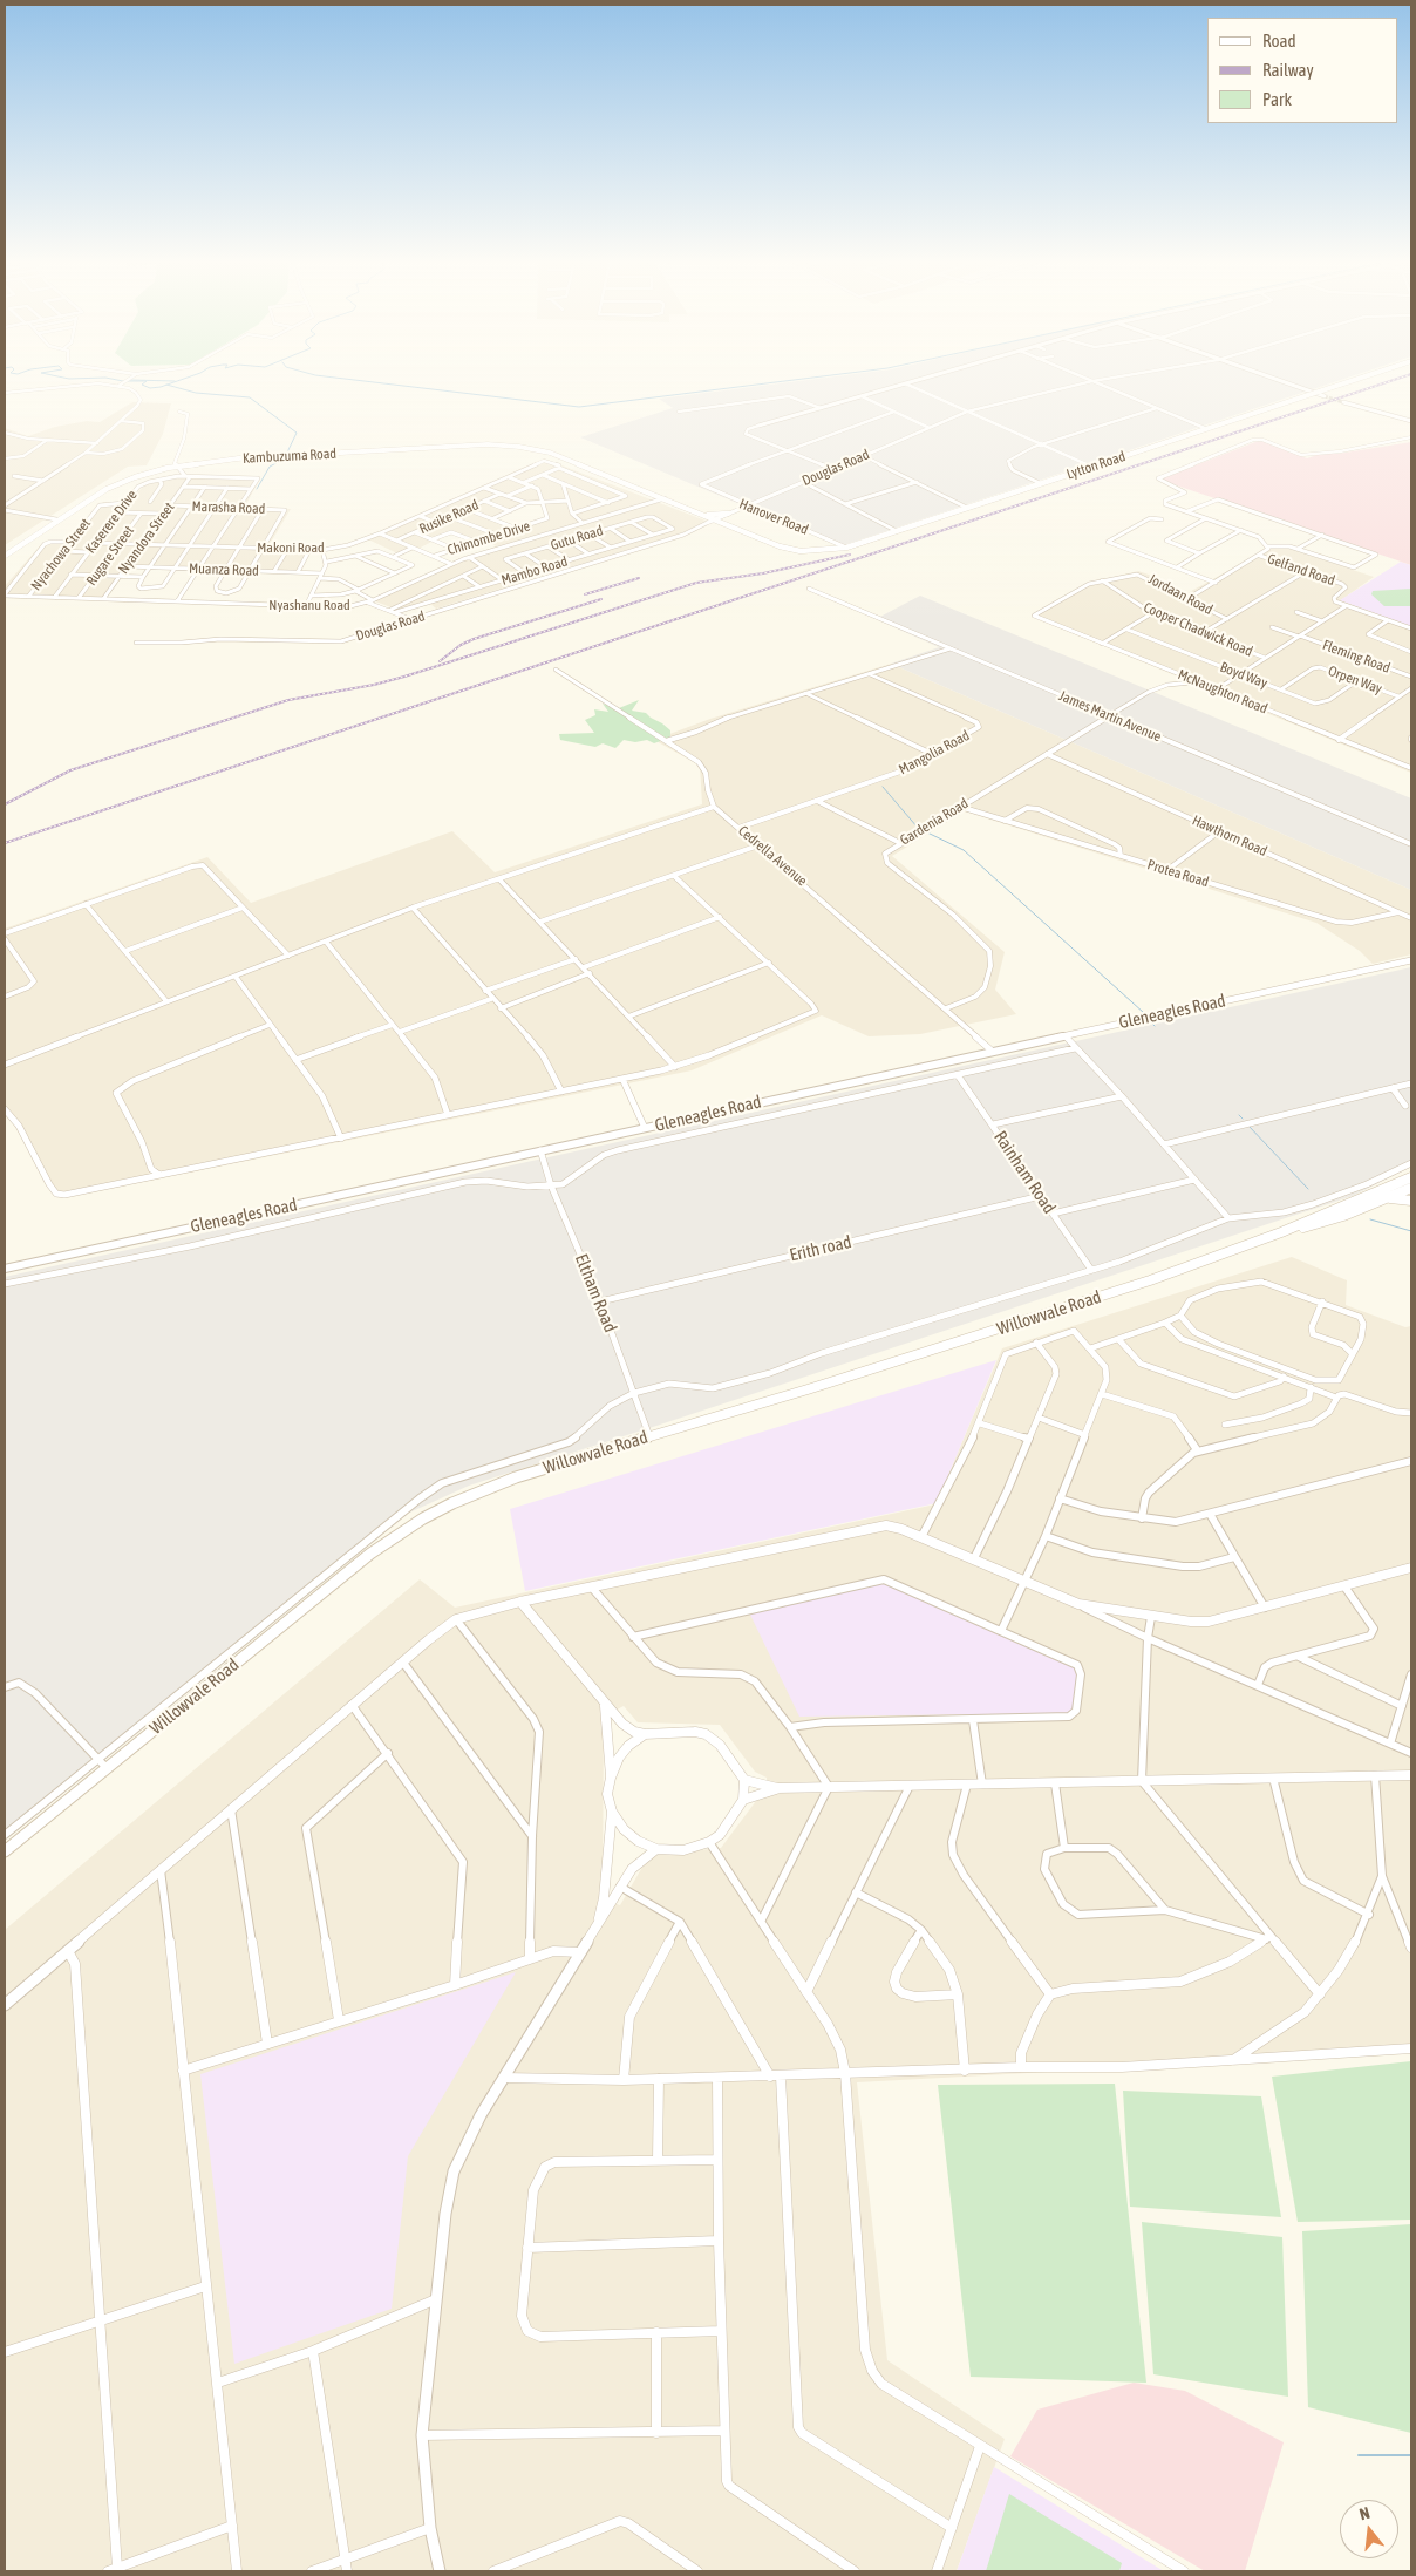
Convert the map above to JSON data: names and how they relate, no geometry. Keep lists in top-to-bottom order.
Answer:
{
  "streets": {
    "main road": ["Kambuzuma Road", "Lytton Road", "Willowvale Road"],
    "street": [
      "Douglas Road",
      "Marasha Road",
      "Rusike Road",
      "Hanover Road",
      "Kaserere Drive",
      "Nyandora Street",
      "Chimombe Drive",
      "Gutu Road",
      "Makoni Road",
      "Nyachowa Street",
      "Rugare Street",
      "Muanza Road",
      "Gelfand Road",
      "Mambo Road",
      "Jordaan Road",
      "Nyashanu Road",
      "Cooper Chadwick Road",
      "Fleming Road",
      "Boyd Way",
      "Orpen Way",
      "McNaughton Road",
      "James Martin Avenue",
      "Mangolia Road",
      "Gardenia Road",
      "Hawthorn Road",
      "Cedrella Avenue",
      "Protea Road",
      "Gleneagles Road",
      "Rainham Road",
      "Erith road",
      "Eltham Road"
    ]
  },
  "crossings": [
    ["Kambuzuma Road", "Lytton Road"],
    ["Kambuzuma Road", "Douglas Road"],
    ["Kambuzuma Road", "Hanover Road"],
    ["Kambuzuma Road", "Nyashanu Road"],
    ["Lytton Road", "Hanover Road"],
    ["Douglas Road", "Hanover Road"],
    ["Douglas Road", "Muanza Road"],
    ["Marasha Road", "Nyandora Street"],
    ["Marasha Road", "Makoni Road"],
    ["Kaserere Drive", "Nyandora Street"],
    ["Kaserere Drive", "Makoni Road"],
    ["Kaserere Drive", "Nyachowa Street"],
    ["Kaserere Drive", "Nyashanu Road"],
    ["Nyandora Street", "Makoni Road"],
    ["Nyandora Street", "Muanza Road"],
    ["Nyandora Street", "Nyashanu Road"],
    ["Chimombe Drive", "Makoni Road"],
    ["Gutu Road", "Mambo Road"],
    ["Makoni Road", "Rugare Street"],
    ["Nyachowa Street", "Nyashanu Road"],
    ["Rugare Street", "Nyashanu Road"],
    ["Muanza Road", "Mambo Road"],
    ["Muanza Road", "Nyashanu Road"],
    ["Jordaan Road", "Cooper Chadwick Road"],
    ["Jordaan Road", "McNaughton Road"],
    ["Cooper Chadwick Road", "McNaughton Road"],
    ["Boyd Way", "Orpen Way"],
    ["McNaughton Road", "Gardenia Road"],
    ["James Martin Avenue", "Gardenia Road"],
    ["Mangolia Road", "Cedrella Avenue"],
    ["Gardenia Road", "Hawthorn Road"],
    ["Gardenia Road", "Cedrella Avenue"],
    ["Gardenia Road", "Protea Road"],
    ["Hawthorn Road", "Protea Road"],
    ["Cedrella Avenue", "Gleneagles Road"],
    ["Gleneagles Road", "Eltham Road"],
    ["Rainham Road", "Erith road"],
    ["Erith road", "Eltham Road"],
    ["Eltham Road", "Willowvale Road"]
  ],
  "legend": ["Road", "Railway", "Park"],
  "north": "top"
}
